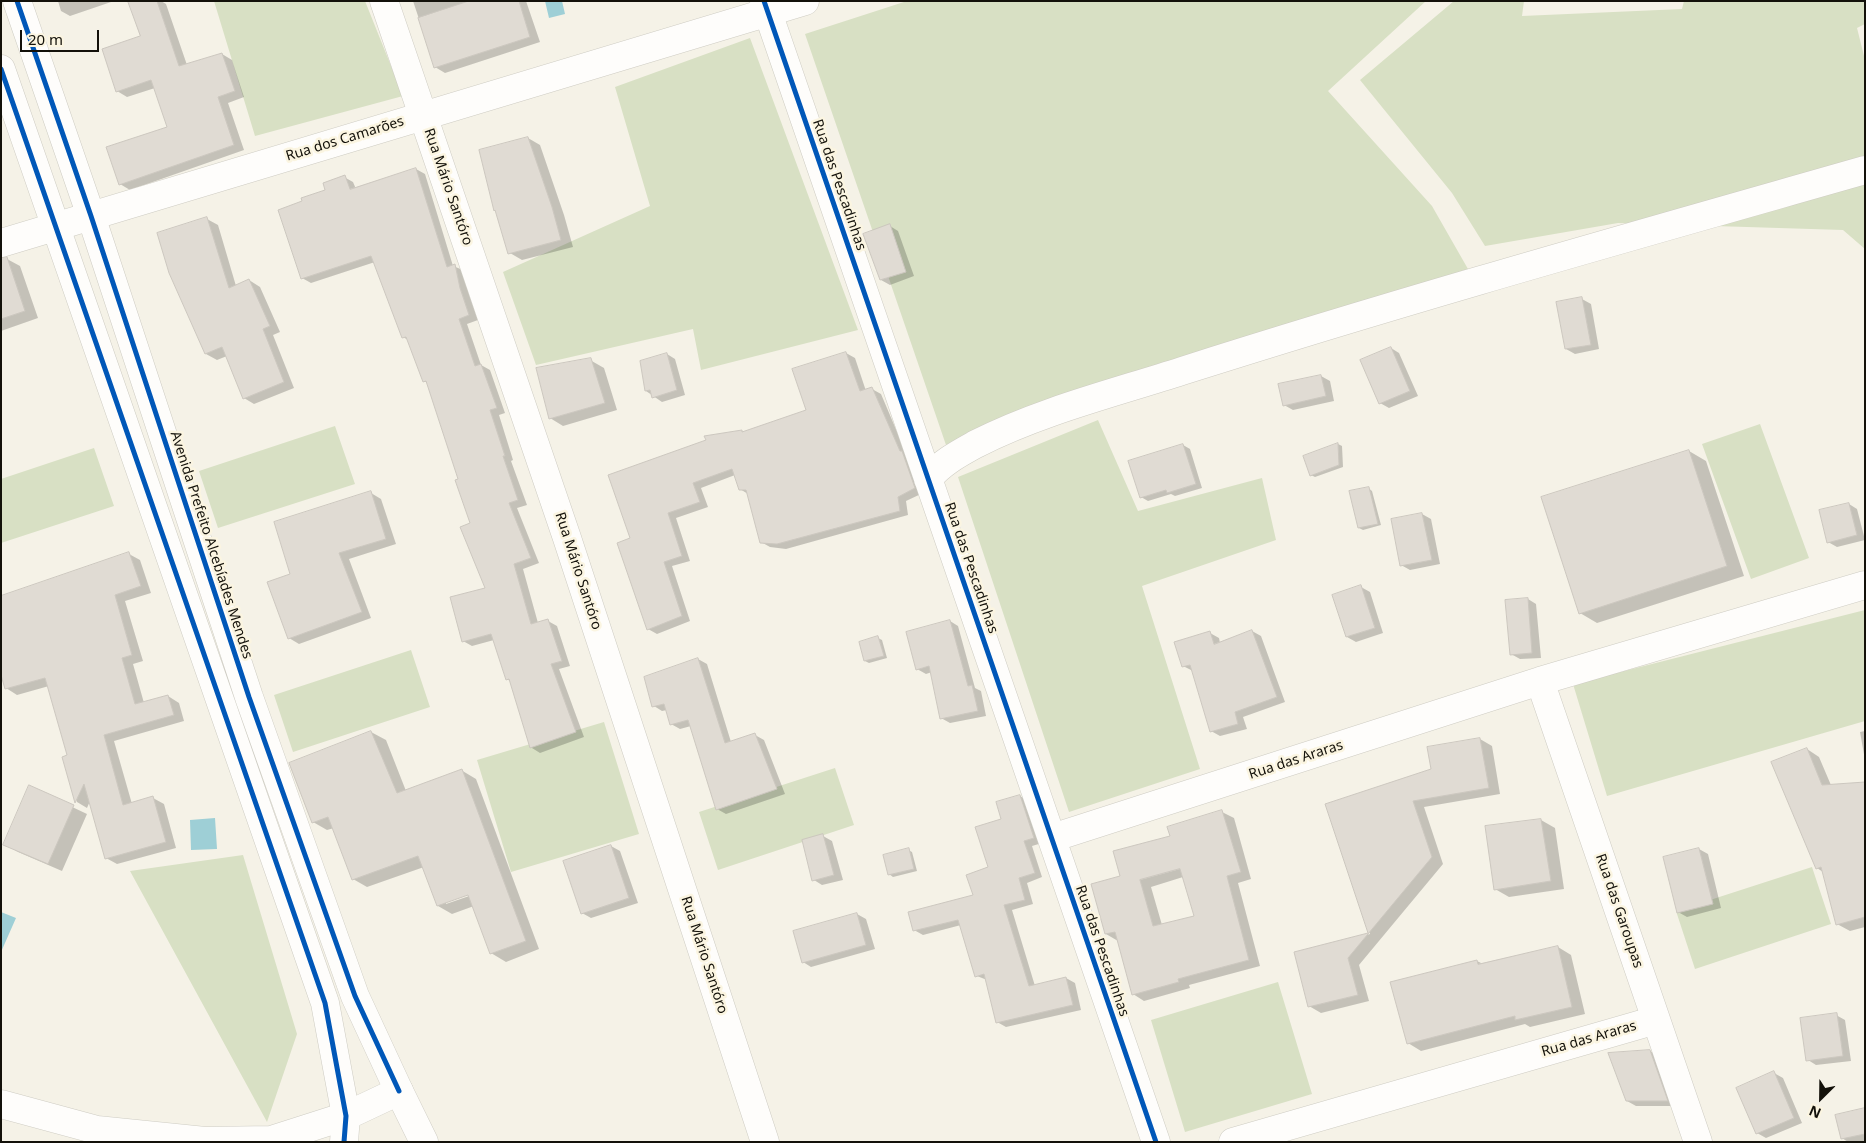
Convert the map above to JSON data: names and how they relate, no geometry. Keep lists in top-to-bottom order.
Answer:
{
  "streets": {
    "street": [
      "Rua dos Camarões",
      "Rua das Pescadinhas",
      "Rua Mário Santóro",
      "Avenida Prefeito Alcebíades Mendes",
      "Rua das Araras",
      "Rua das Garoupas"
    ]
  },
  "crossings": [
    ["Rua dos Camarões", "Rua das Pescadinhas"],
    ["Rua dos Camarões", "Rua Mário Santóro"],
    ["Rua dos Camarões", "Avenida Prefeito Alcebíades Mendes"],
    ["Rua das Pescadinhas", "Rua das Araras"],
    ["Rua das Araras", "Rua das Garoupas"]
  ],
  "scale_bar": "20 m",
  "north": "bottom left"
}
